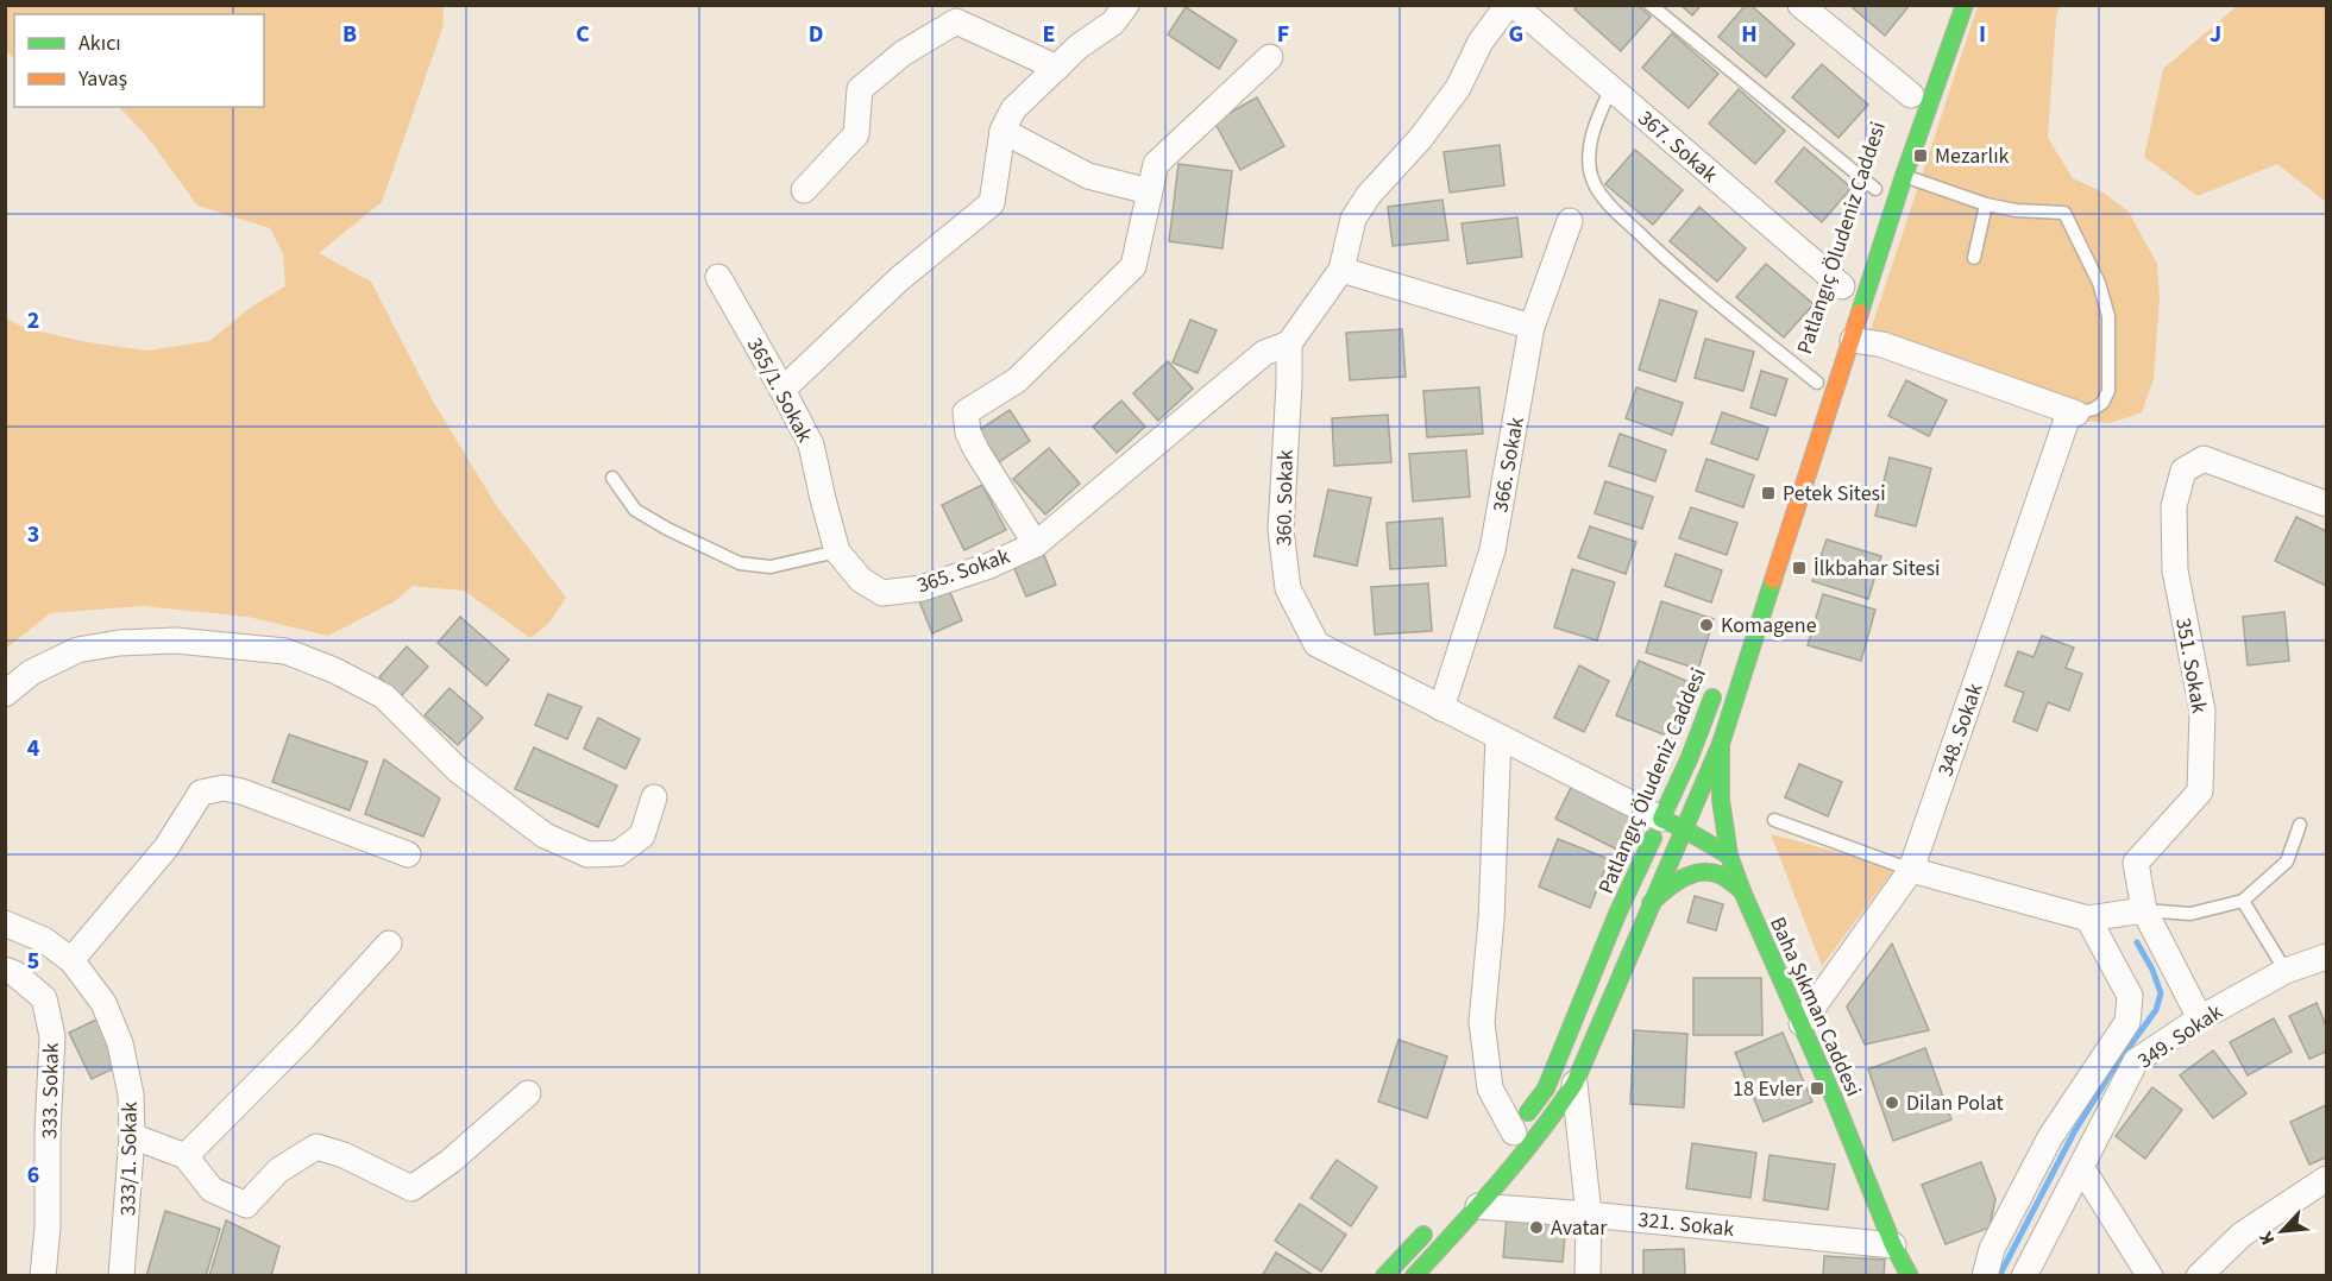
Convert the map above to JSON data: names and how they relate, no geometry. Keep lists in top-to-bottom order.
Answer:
{
  "streets": {
    "main road": ["Patlangıç Öludeniz Caddesi", "Baha Şıkman Caddesi"],
    "street": [
      "367. Sokak",
      "365/1. Sokak",
      "366. Sokak",
      "360. Sokak",
      "365. Sokak",
      "351. Sokak",
      "348. Sokak",
      "349. Sokak",
      "333. Sokak",
      "333/1. Sokak",
      "321. Sokak"
    ]
  },
  "crossings": [
    ["Patlangıç Öludeniz Caddesi", "360. Sokak"],
    ["Patlangıç Öludeniz Caddesi", "Baha Şıkman Caddesi"],
    ["Patlangıç Öludeniz Caddesi", "321. Sokak"],
    ["365/1. Sokak", "365. Sokak"],
    ["366. Sokak", "360. Sokak"],
    ["360. Sokak", "365. Sokak"],
    ["351. Sokak", "349. Sokak"],
    ["348. Sokak", "Baha Şıkman Caddesi"],
    ["Baha Şıkman Caddesi", "321. Sokak"]
  ],
  "places": {
    "transit": [
      "Mezarlık",
      "Petek Sitesi",
      "İlkbahar Sitesi",
      "18 Evler"
    ],
    "other": ["Komagene", "Dilan Polat", "Avatar"]
  },
  "legend": ["Akıcı", "Yavaş"],
  "north": "bottom left",
  "grid": {
    "columns": [
      "B",
      "C",
      "D",
      "E",
      "F",
      "G",
      "H",
      "I",
      "J"
    ],
    "rows": [
      "2",
      "3",
      "4",
      "5",
      "6"
    ]
  }
}
